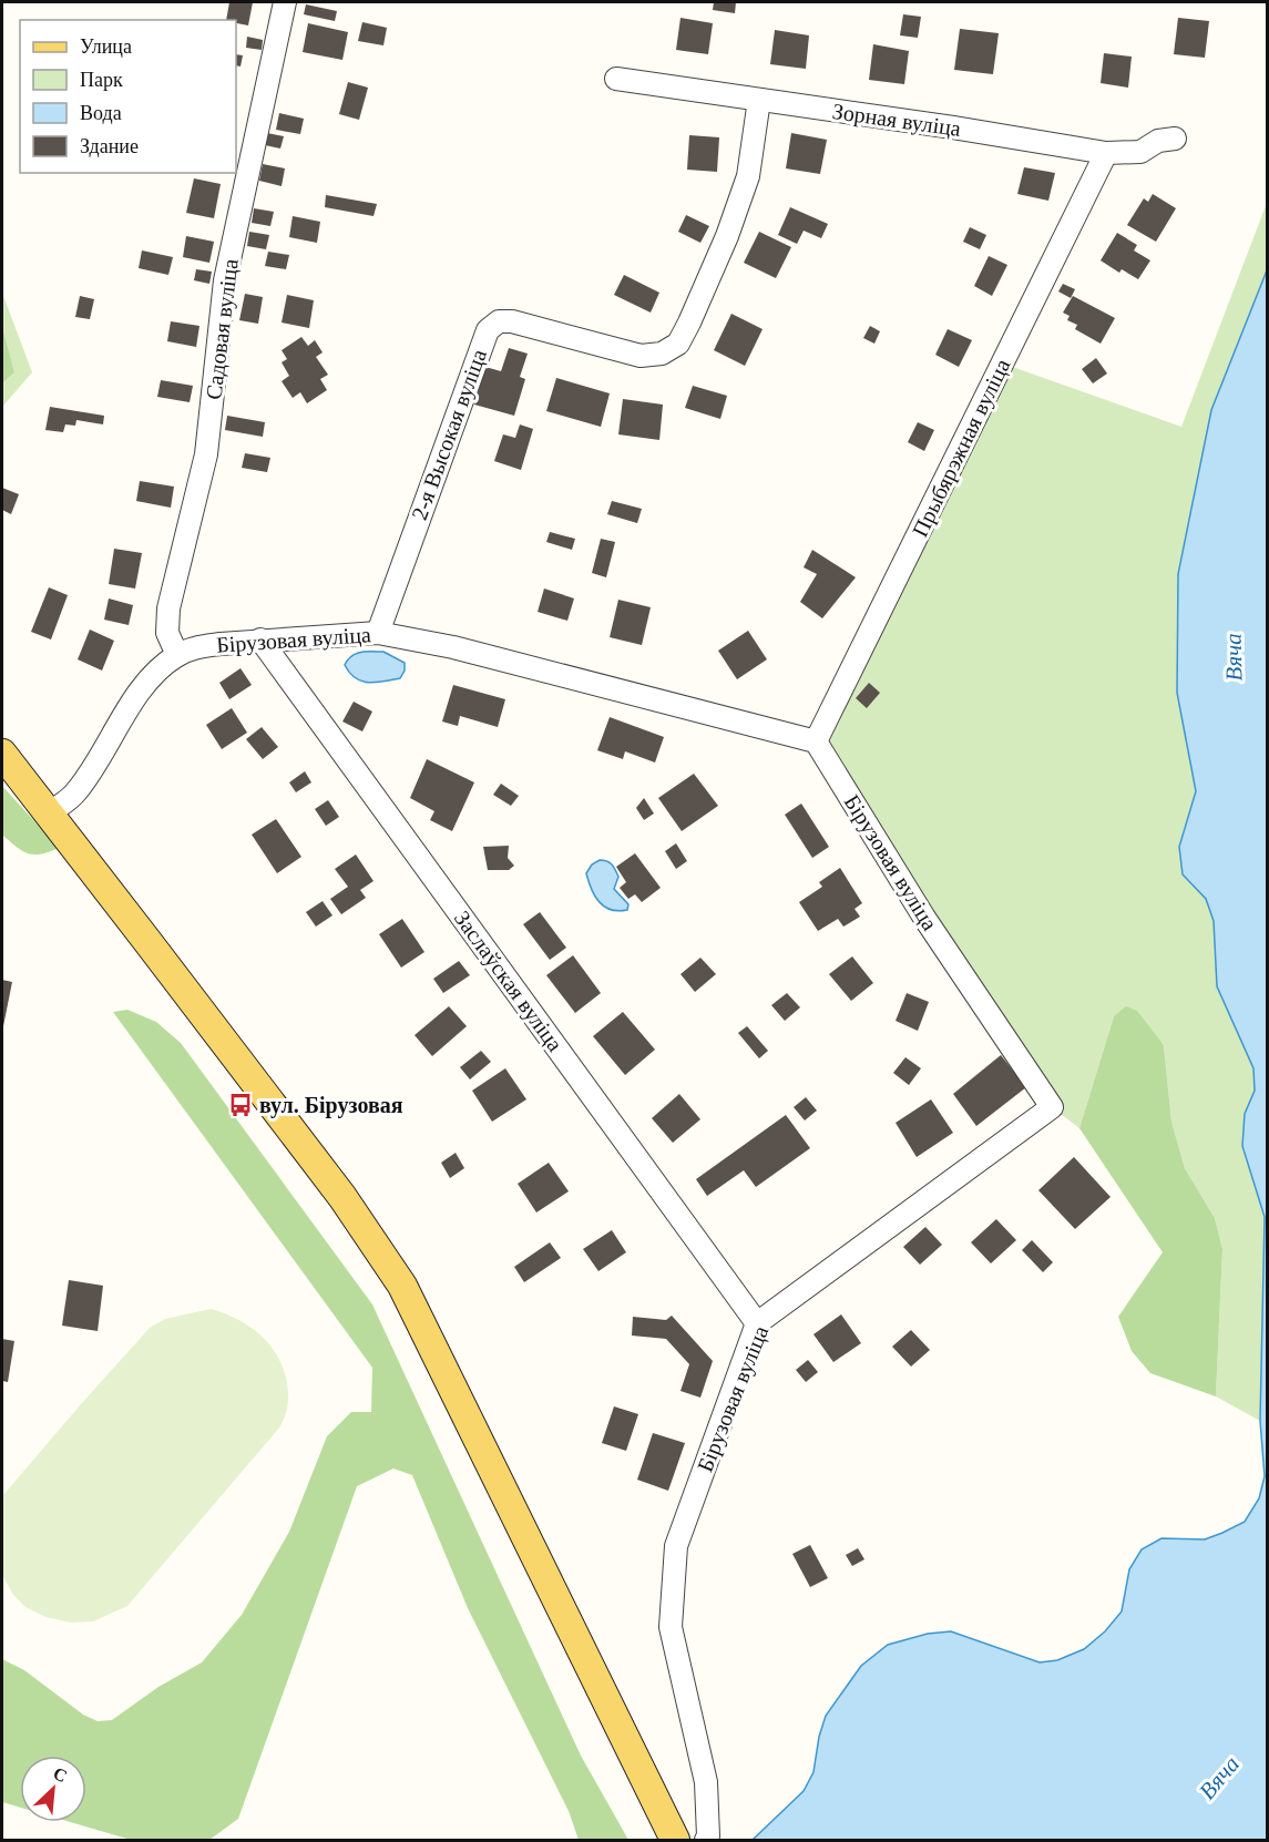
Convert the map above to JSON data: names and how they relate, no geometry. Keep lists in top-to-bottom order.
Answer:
{
  "streets": {
    "street": [
      "Зорная вуліца",
      "Садовая вуліца",
      "2-я Высокая вуліца",
      "Прыбярэжная вуліца",
      "Бірузовая вуліца",
      "Заслаўская вуліца"
    ]
  },
  "crossings": [
    ["Зорная вуліца", "2-я Высокая вуліца"],
    ["Зорная вуліца", "Прыбярэжная вуліца"],
    ["Садовая вуліца", "Бірузовая вуліца"],
    ["2-я Высокая вуліца", "Бірузовая вуліца"],
    ["Прыбярэжная вуліца", "Бірузовая вуліца"],
    ["Бірузовая вуліца", "Заслаўская вуліца"]
  ],
  "water": ["Вяча"],
  "places": {
    "bus stop": ["вул. Бірузовая"]
  },
  "legend": [
    "Улица",
    "Парк",
    "Вода",
    "Здание"
  ],
  "north": "top right"
}
